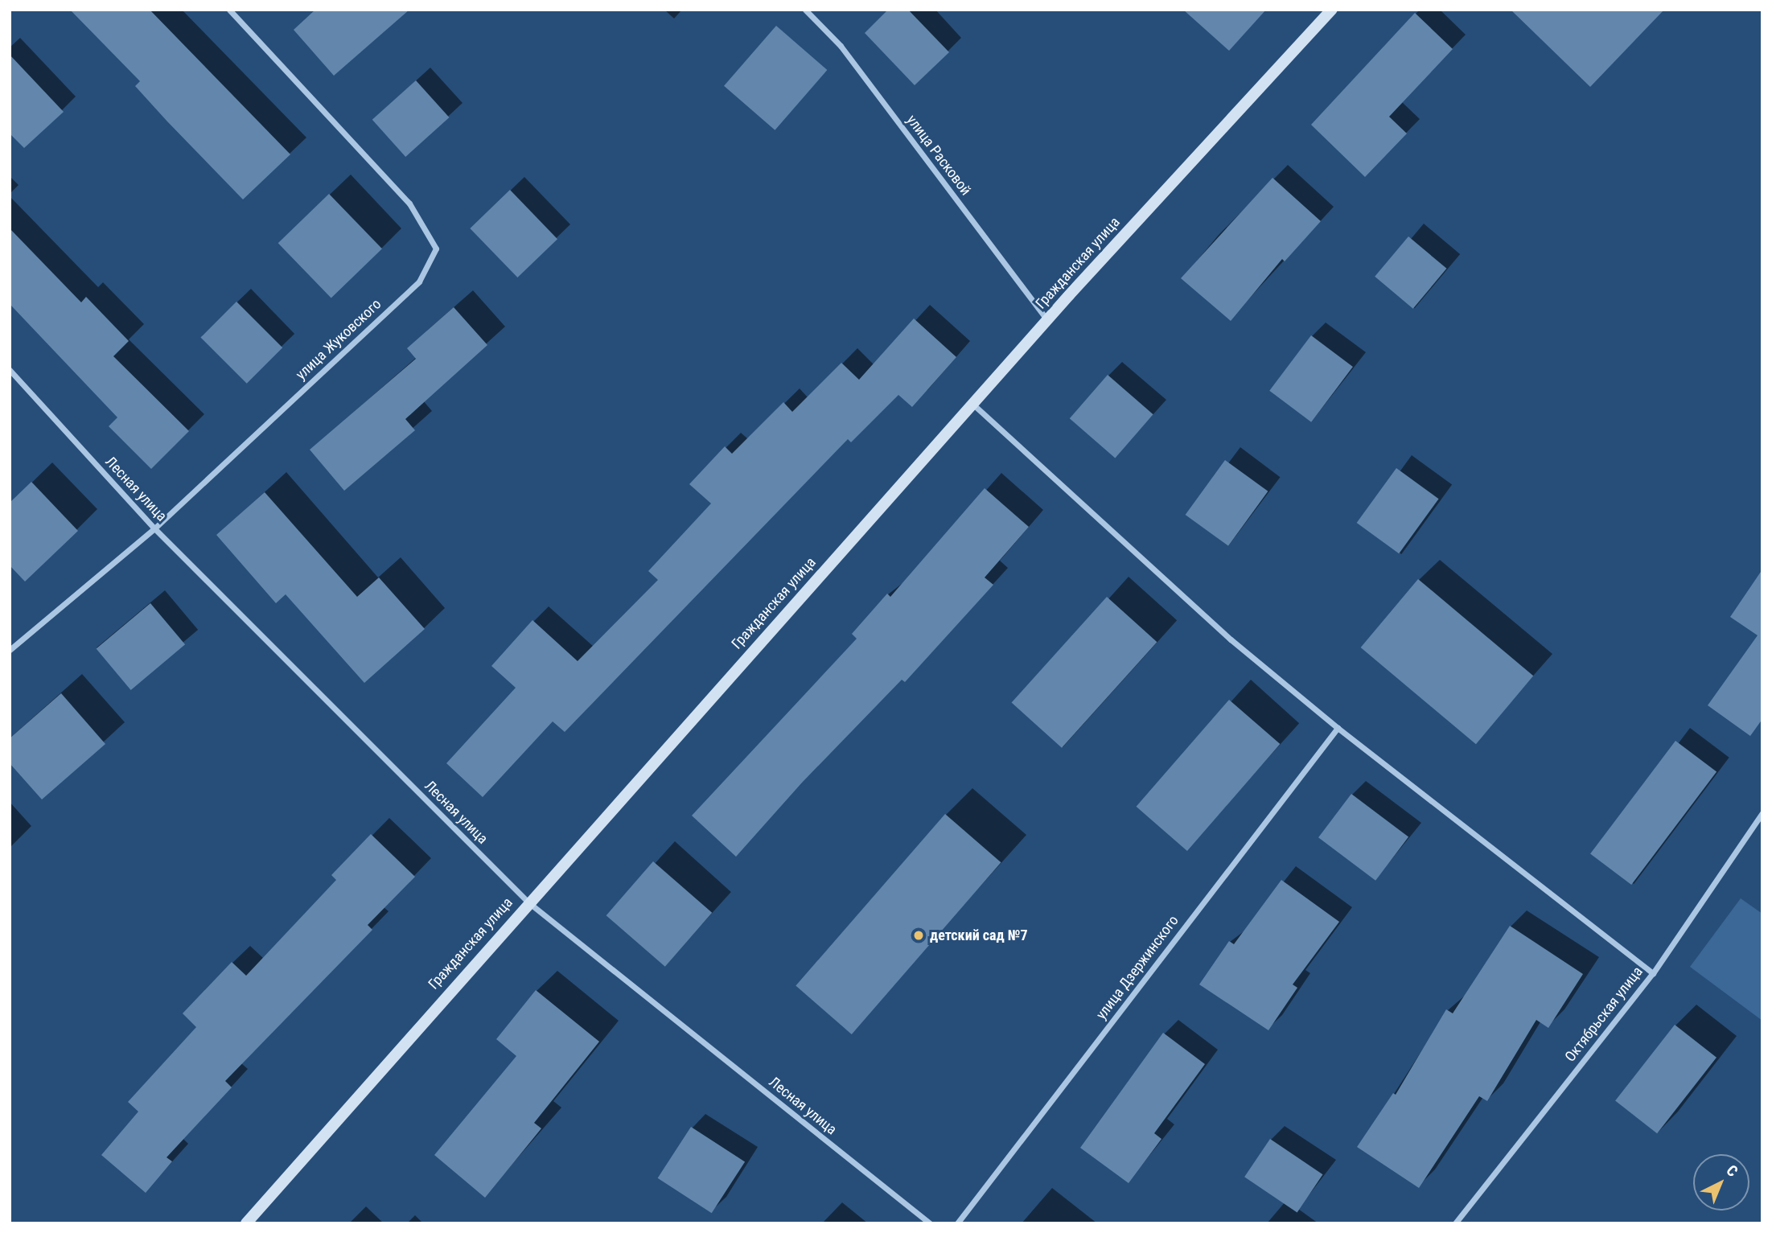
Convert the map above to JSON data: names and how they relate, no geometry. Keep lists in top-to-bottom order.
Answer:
{
  "streets": {
    "street": [
      "улица Расковой",
      "Гражданская улица",
      "улица Жуковского",
      "Лесная улица",
      "улица Дзержинского",
      "Октябрьская улица"
    ]
  },
  "crossings": [
    ["улица Расковой", "Гражданская улица"],
    ["Гражданская улица", "Лесная улица"],
    ["улица Жуковского", "Лесная улица"]
  ],
  "places": ["детский сад №7"],
  "north": "top right"
}
